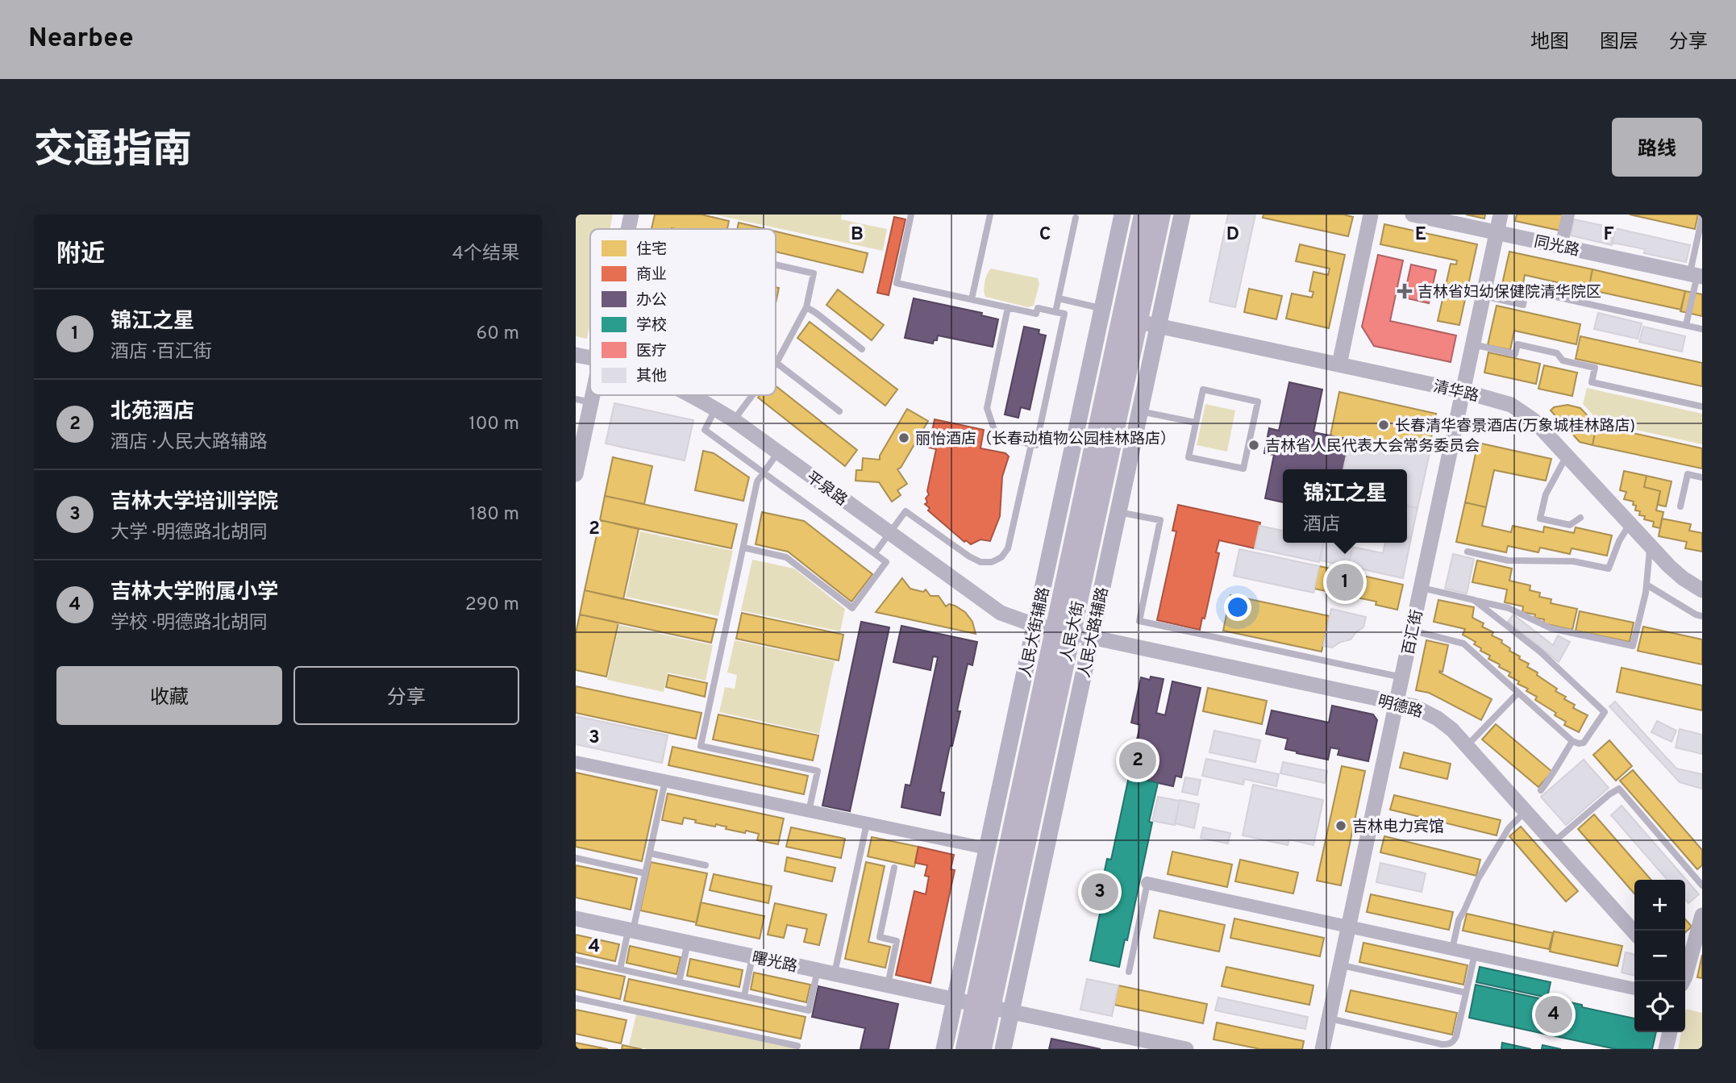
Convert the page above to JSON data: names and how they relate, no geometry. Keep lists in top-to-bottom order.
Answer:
{
  "streets": {
    "main road": ["人民大街", "人民大街辅路", "人民大路辅路"],
    "street": [
      "同光路",
      "清华路",
      "平泉路",
      "百汇街",
      "明德路",
      "曙光路"
    ]
  },
  "crossings": [
    ["同光路", "百汇街"],
    ["清华路", "人民大街"],
    ["清华路", "人民大路辅路"],
    ["清华路", "百汇街"],
    ["平泉路", "人民大街"],
    ["平泉路", "人民大街辅路"],
    ["平泉路", "明德路"],
    ["人民大街", "明德路"],
    ["人民大街", "曙光路"],
    ["人民大街辅路", "曙光路"],
    ["人民大路辅路", "明德路"],
    ["人民大路辅路", "曙光路"],
    ["百汇街", "明德路"]
  ],
  "places": {
    "health": ["吉林省妇幼保健院清华院区"],
    "other": [
      "长春清华睿景酒店(万象城桂林路店)",
      "丽怡酒店（长春动植物公园桂林路店）",
      "吉林省人民代表大会常务委员会",
      "吉林电力宾馆"
    ]
  },
  "legend": [
    "住宅",
    "商业",
    "办公",
    "学校",
    "医疗",
    "其他"
  ],
  "page": {
    "header": "Nearbee",
    "nav": ["地图", "图层", "分享"],
    "title": "交通指南",
    "buttons": [
      "路线",
      ["收藏", "分享"]
    ],
    "heading": ["附近", "4个结果"],
    "list": [
      {
        "mark": "1",
        "name": "锦江之星",
        "note": "酒店 · 百汇街",
        "value": "60 m"
      },
      {
        "mark": "2",
        "name": "北苑酒店",
        "note": "酒店 · 人民大路辅路",
        "value": "100 m"
      },
      {
        "mark": "3",
        "name": "吉林大学培训学院",
        "note": "大学 · 明德路北胡同",
        "value": "180 m"
      },
      {
        "mark": "4",
        "name": "吉林大学附属小学",
        "note": "学校 · 明德路北胡同",
        "value": "290 m"
      }
    ],
    "popup": ["锦江之星", "酒店"],
    "pins": [
      "1",
      "2",
      "3",
      "4"
    ],
    "map_buttons": ["+", "−"]
  },
  "grid": {
    "columns": [
      "B",
      "C",
      "D",
      "E",
      "F"
    ],
    "rows": ["2", "3", "4"]
  }
}
